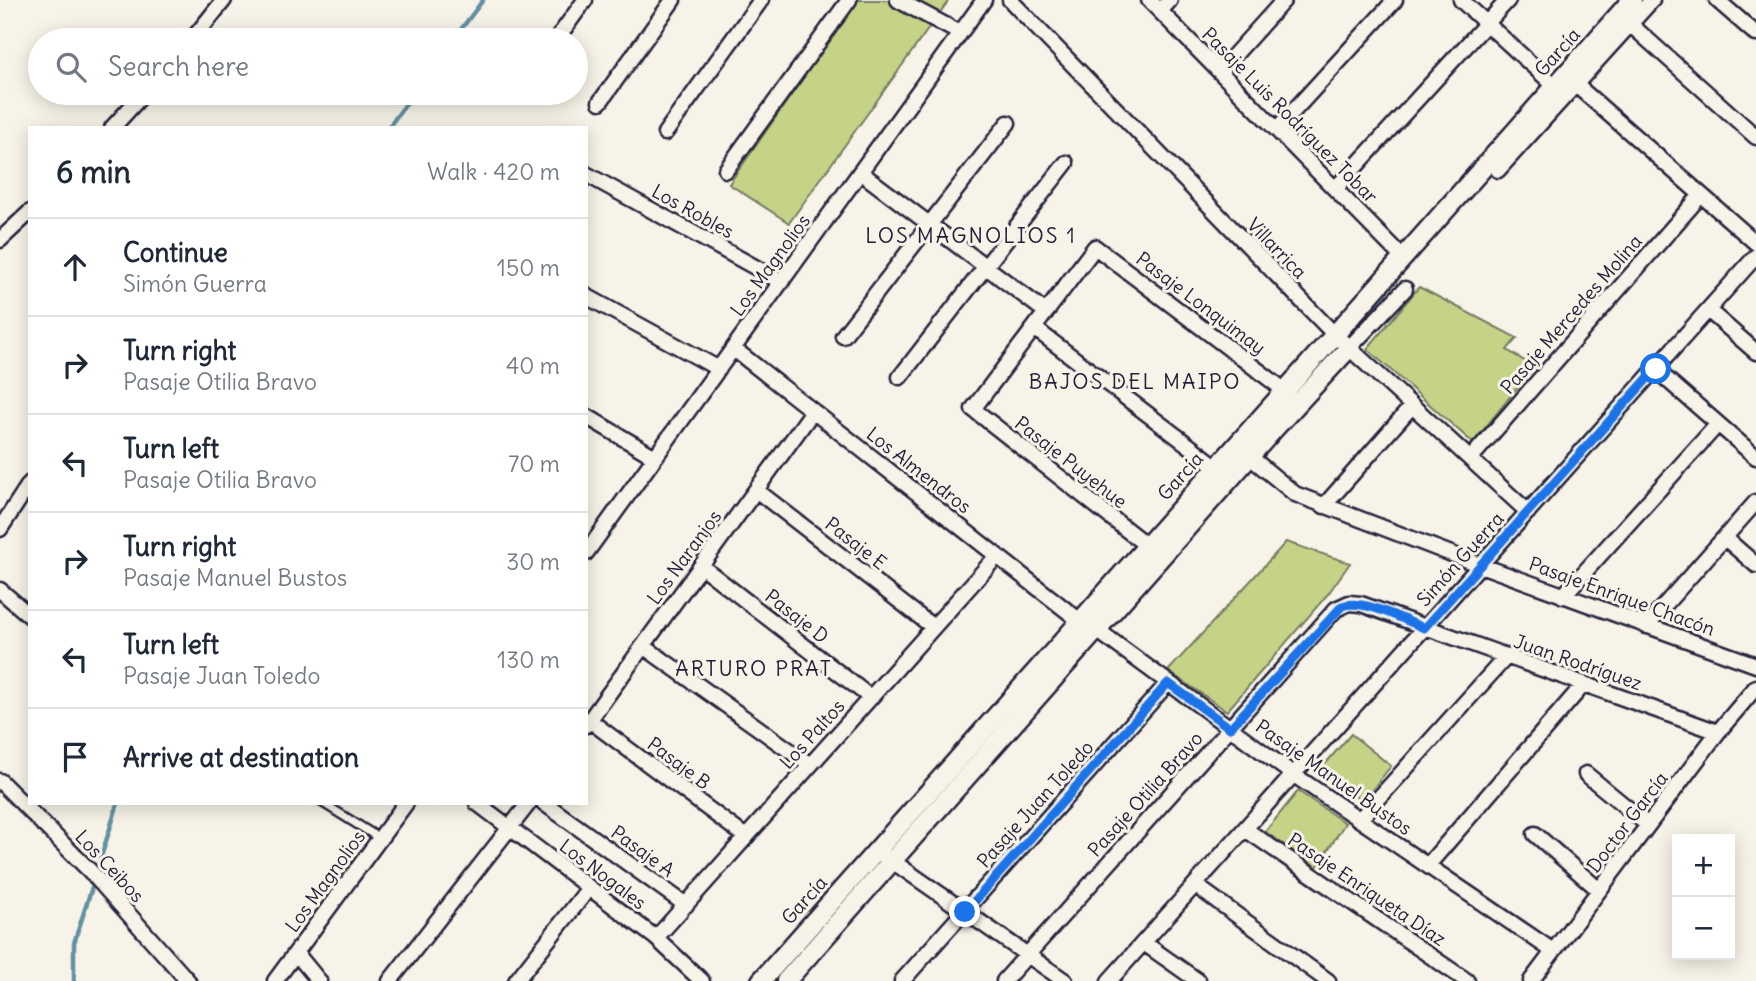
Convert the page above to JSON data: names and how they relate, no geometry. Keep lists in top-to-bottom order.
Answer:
{
  "streets": {
    "street": [
      "García",
      "Pasaje Luis Rodríguez Tobar",
      "Los Robles",
      "Villarrica",
      "Los Magnolios",
      "Pasaje Lonquimay",
      "Pasaje Mercedes Molina",
      "Pasaje Puyehue",
      "Los Almendros",
      "Pasaje E",
      "Los Naranjos",
      "Simón Guerra",
      "Pasaje Enrique Chacón",
      "Pasaje D",
      "Juan Rodríguez",
      "Los Paltos",
      "Pasaje B",
      "Pasaje Manuel Bustos",
      "Pasaje Otilia Bravo",
      "Pasaje Juan Toledo",
      "Doctor García",
      "Pasaje A",
      "Los Ceibos",
      "Los Nogales",
      "Pasaje Enriqueta Díaz"
    ]
  },
  "crossings": [
    ["García", "Pasaje Luis Rodríguez Tobar"],
    ["García", "Villarrica"],
    ["García", "Pasaje Lonquimay"],
    ["García", "Pasaje Puyehue"],
    ["García", "Los Almendros"],
    ["García", "Pasaje Enrique Chacón"],
    ["García", "Pasaje Manuel Bustos"],
    ["Los Robles", "Los Magnolios"],
    ["Villarrica", "Pasaje Mercedes Molina"],
    ["Villarrica", "Simón Guerra"],
    ["Los Magnolios", "Los Almendros"],
    ["Los Almendros", "Los Naranjos"],
    ["Los Almendros", "Los Paltos"],
    ["Pasaje E", "Los Naranjos"],
    ["Pasaje E", "Los Paltos"],
    ["Los Naranjos", "Pasaje D"],
    ["Los Naranjos", "Pasaje B"],
    ["Simón Guerra", "Pasaje Enrique Chacón"],
    ["Simón Guerra", "Juan Rodríguez"],
    ["Simón Guerra", "Pasaje Manuel Bustos"],
    ["Simón Guerra", "Pasaje Otilia Bravo"],
    ["Simón Guerra", "Pasaje Enriqueta Díaz"],
    ["Pasaje D", "Los Paltos"],
    ["Juan Rodríguez", "Pasaje Otilia Bravo"],
    ["Juan Rodríguez", "Doctor García"],
    ["Los Paltos", "Pasaje B"],
    ["Los Paltos", "Pasaje A"],
    ["Los Paltos", "Los Nogales"],
    ["Pasaje Manuel Bustos", "Pasaje Otilia Bravo"],
    ["Pasaje Manuel Bustos", "Pasaje Juan Toledo"],
    ["Pasaje Manuel Bustos", "Doctor García"]
  ],
  "districts": ["LOS MAGNOLIOS 1", "BAJOS DEL MAIPO", "ARTURO PRAT"],
  "page": {
    "search": "Search here",
    "heading": ["6 min", "Walk · 420 m"],
    "list": [
      ["Continue", "Simón Guerra", "150 m"],
      ["Turn right", "Pasaje Otilia Bravo", "40 m"],
      ["Turn left", "Pasaje Otilia Bravo", "70 m"],
      ["Turn right", "Pasaje Manuel Bustos", "30 m"],
      ["Turn left", "Pasaje Juan Toledo", "130 m"],
      "Arrive at destination"
    ],
    "map_buttons": ["+", "−"]
  }
}
